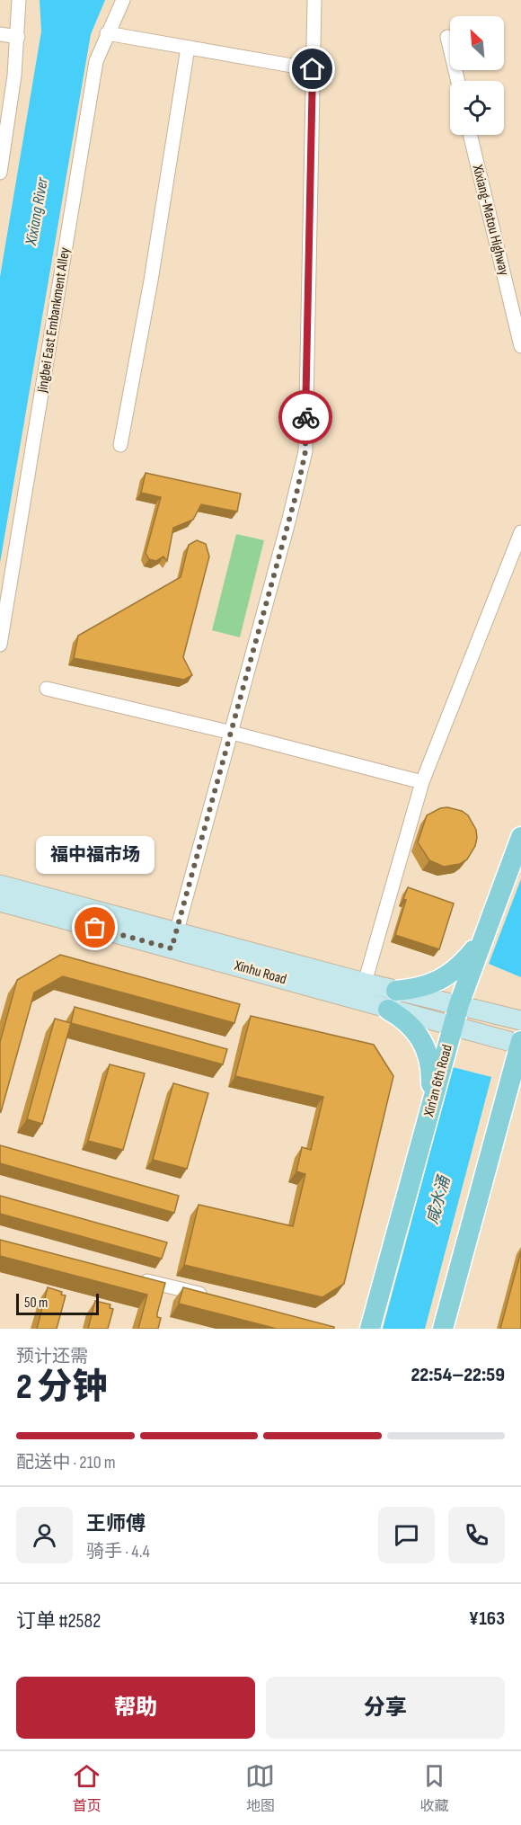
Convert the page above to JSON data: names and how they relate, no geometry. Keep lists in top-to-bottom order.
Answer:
{
  "streets": {
    "main road": ["Xinhu Road", "Xin'an 6th Road"],
    "street": ["Xixiang-Matou Highway", "Jingbei East Embankment Alley"]
  },
  "crossings": [
    ["Xinhu Road", "Xin'an 6th Road"]
  ],
  "water": ["Xixiang River", "咸水涌"],
  "places": ["福中福市场"],
  "scale_bar": "50 m",
  "north": "top left",
  "page": {
    "bubble": "福中福市场",
    "scale": "50 m",
    "heading": ["2 分钟", "预计还需", "22:54–22:59"],
    "panel": [
      "王师傅",
      "骑手 · 4.4",
      "订单 #2582",
      "¥163"
    ],
    "bar": "配送中 · 210 m",
    "buttons": ["帮助", "分享"],
    "tabs": ["首页", "地图", "收藏"]
  }
}
